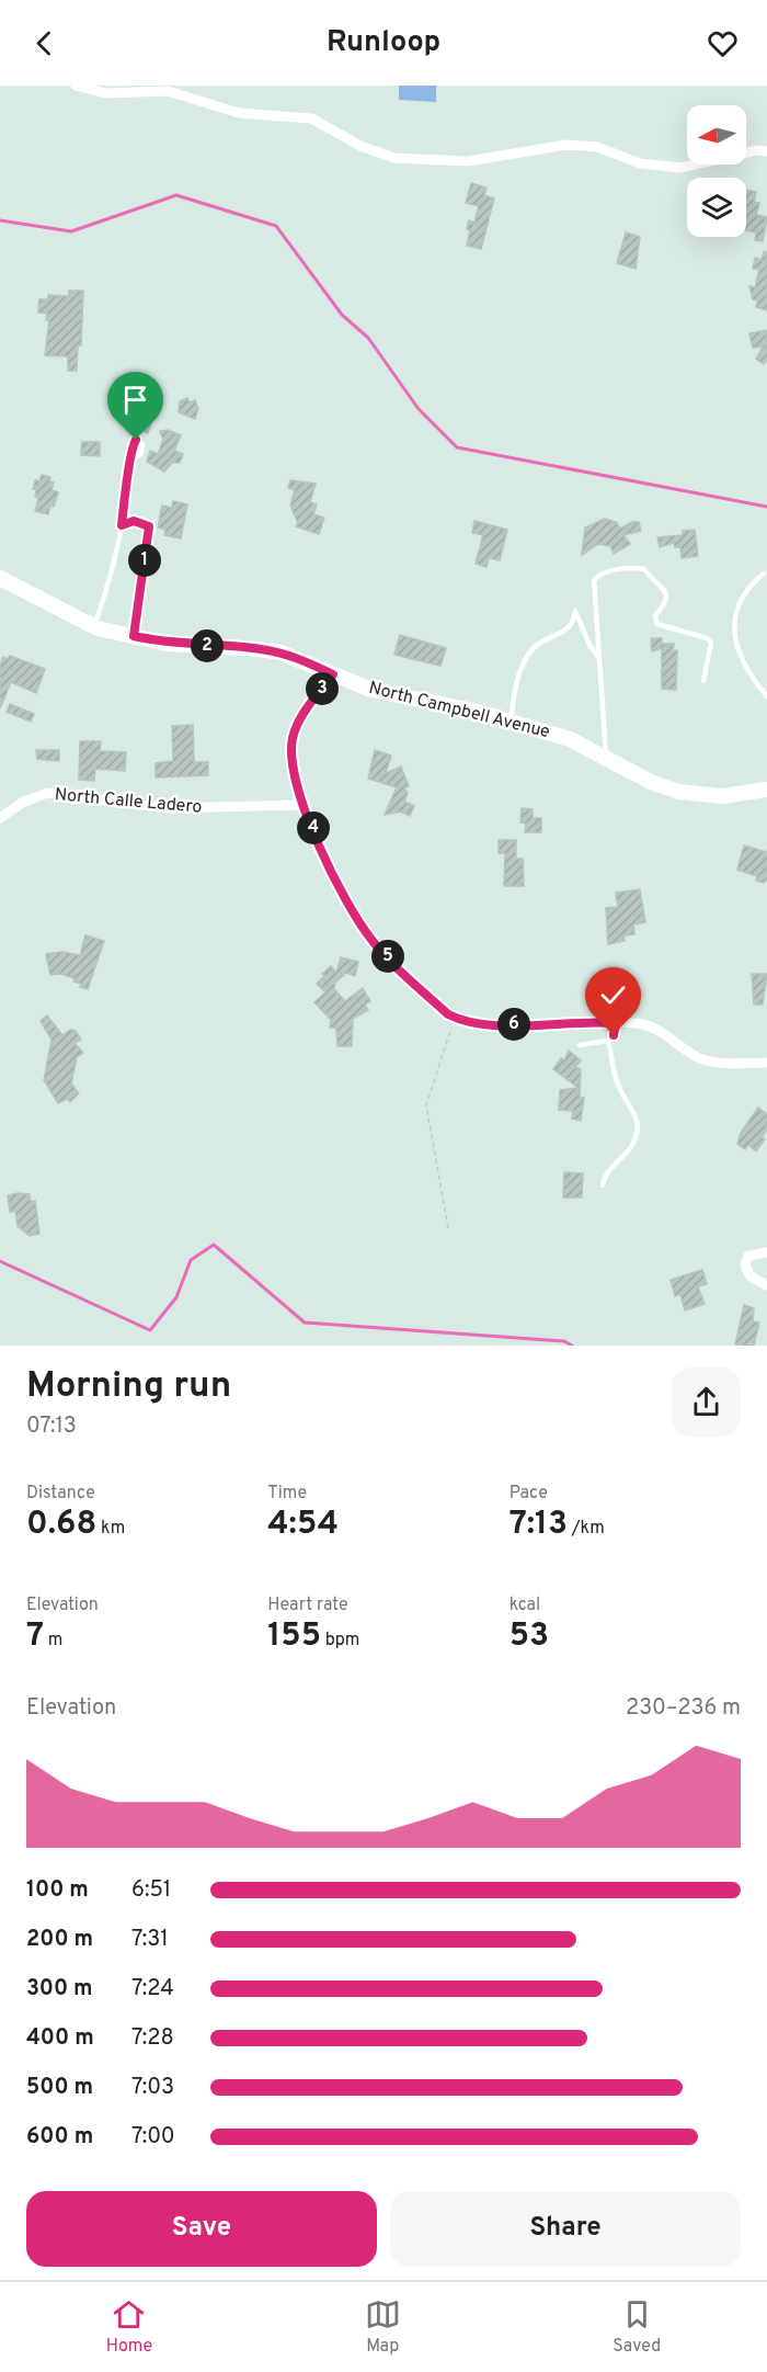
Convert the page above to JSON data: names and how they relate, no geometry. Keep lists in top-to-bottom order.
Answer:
{
  "streets": {
    "main road": ["North Campbell Avenue"],
    "street": ["North Calle Ladero"]
  },
  "north": "left",
  "page": {
    "header": "Runloop",
    "pins": [
      "1",
      "2",
      "3",
      "4",
      "5",
      "6"
    ],
    "heading": ["Morning run", "07:13"],
    "stats": [
      ["Distance", "0.68 km"],
      ["Time", "4:54"],
      ["Pace", "7:13 /km"],
      ["Elevation", "7 m"],
      ["Heart rate", "155 bpm"],
      ["kcal", "53"]
    ],
    "chart": ["Elevation", "230–236 m"],
    "list": [
      {
        "name": "100 m",
        "note": "6:51"
      },
      {
        "name": "200 m",
        "note": "7:31"
      },
      {
        "name": "300 m",
        "note": "7:24"
      },
      {
        "name": "400 m",
        "note": "7:28"
      },
      {
        "name": "500 m",
        "note": "7:03"
      },
      {
        "name": "600 m",
        "note": "7:00"
      }
    ],
    "buttons": ["Save", "Share"],
    "tabs": ["Home", "Map", "Saved"]
  }
}
